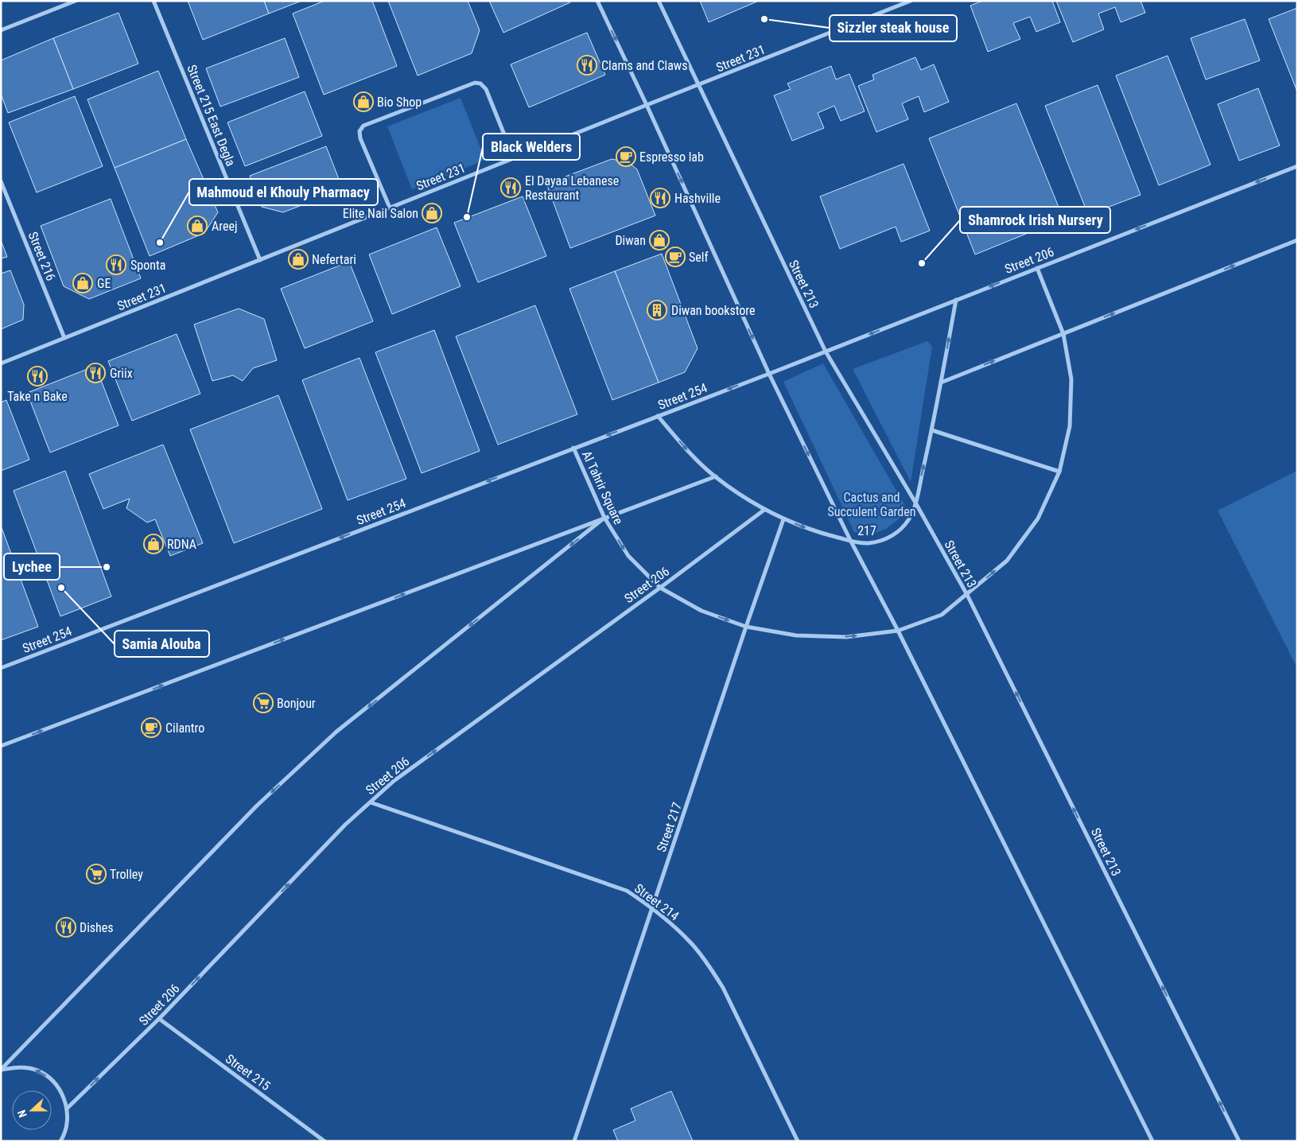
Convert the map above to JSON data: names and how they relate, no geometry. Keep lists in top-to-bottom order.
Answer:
{
  "streets": {
    "street": [
      "Street 231",
      "Street 215 East Degla",
      "Street 216",
      "Street 206",
      "Street 213",
      "Street 254",
      "Al Tahrir Square",
      "217",
      "Street 217",
      "Street 214",
      "Street 215"
    ]
  },
  "crossings": [
    ["Street 231", "Street 215 East Degla"],
    ["Street 231", "Street 216"],
    ["Street 231", "Street 213"],
    ["Street 206", "Street 213"],
    ["Street 206", "Street 254"],
    ["Street 206", "Al Tahrir Square"],
    ["Street 206", "217"],
    ["Street 206", "Street 214"],
    ["Street 206", "Street 215"],
    ["Street 213", "Al Tahrir Square"],
    ["Street 213", "217"],
    ["Street 254", "Al Tahrir Square"],
    ["Street 254", "217"],
    ["Al Tahrir Square", "Street 217"],
    ["217", "Street 217"],
    ["Street 217", "Street 214"]
  ],
  "one_way": ["Street 213", "Street 254"],
  "parks": ["Cactus and Succulent Garden"],
  "places": {
    "other": [
      "Sizzler steak house",
      "Black Welders",
      "Mahmoud el Khouly Pharmacy",
      "Shamrock Irish Nursery",
      "Lychee",
      "Samia Alouba"
    ],
    "restaurant": [
      "Clams and Claws",
      "El Dayaa Lebanese Restaurant",
      "Hashville",
      "Sponta",
      "Griix",
      "Take n Bake",
      "Dishes"
    ],
    "shop": [
      "Bio Shop",
      "Elite Nail Salon",
      "Areej",
      "Diwan",
      "Nefertari",
      "GE",
      "RDNA"
    ],
    "cafe": ["Espresso lab", "Self", "Cilantro"],
    "building": ["Diwan bookstore"],
    "supermarket": ["Bonjour", "Trolley"]
  },
  "north": "left"
}
